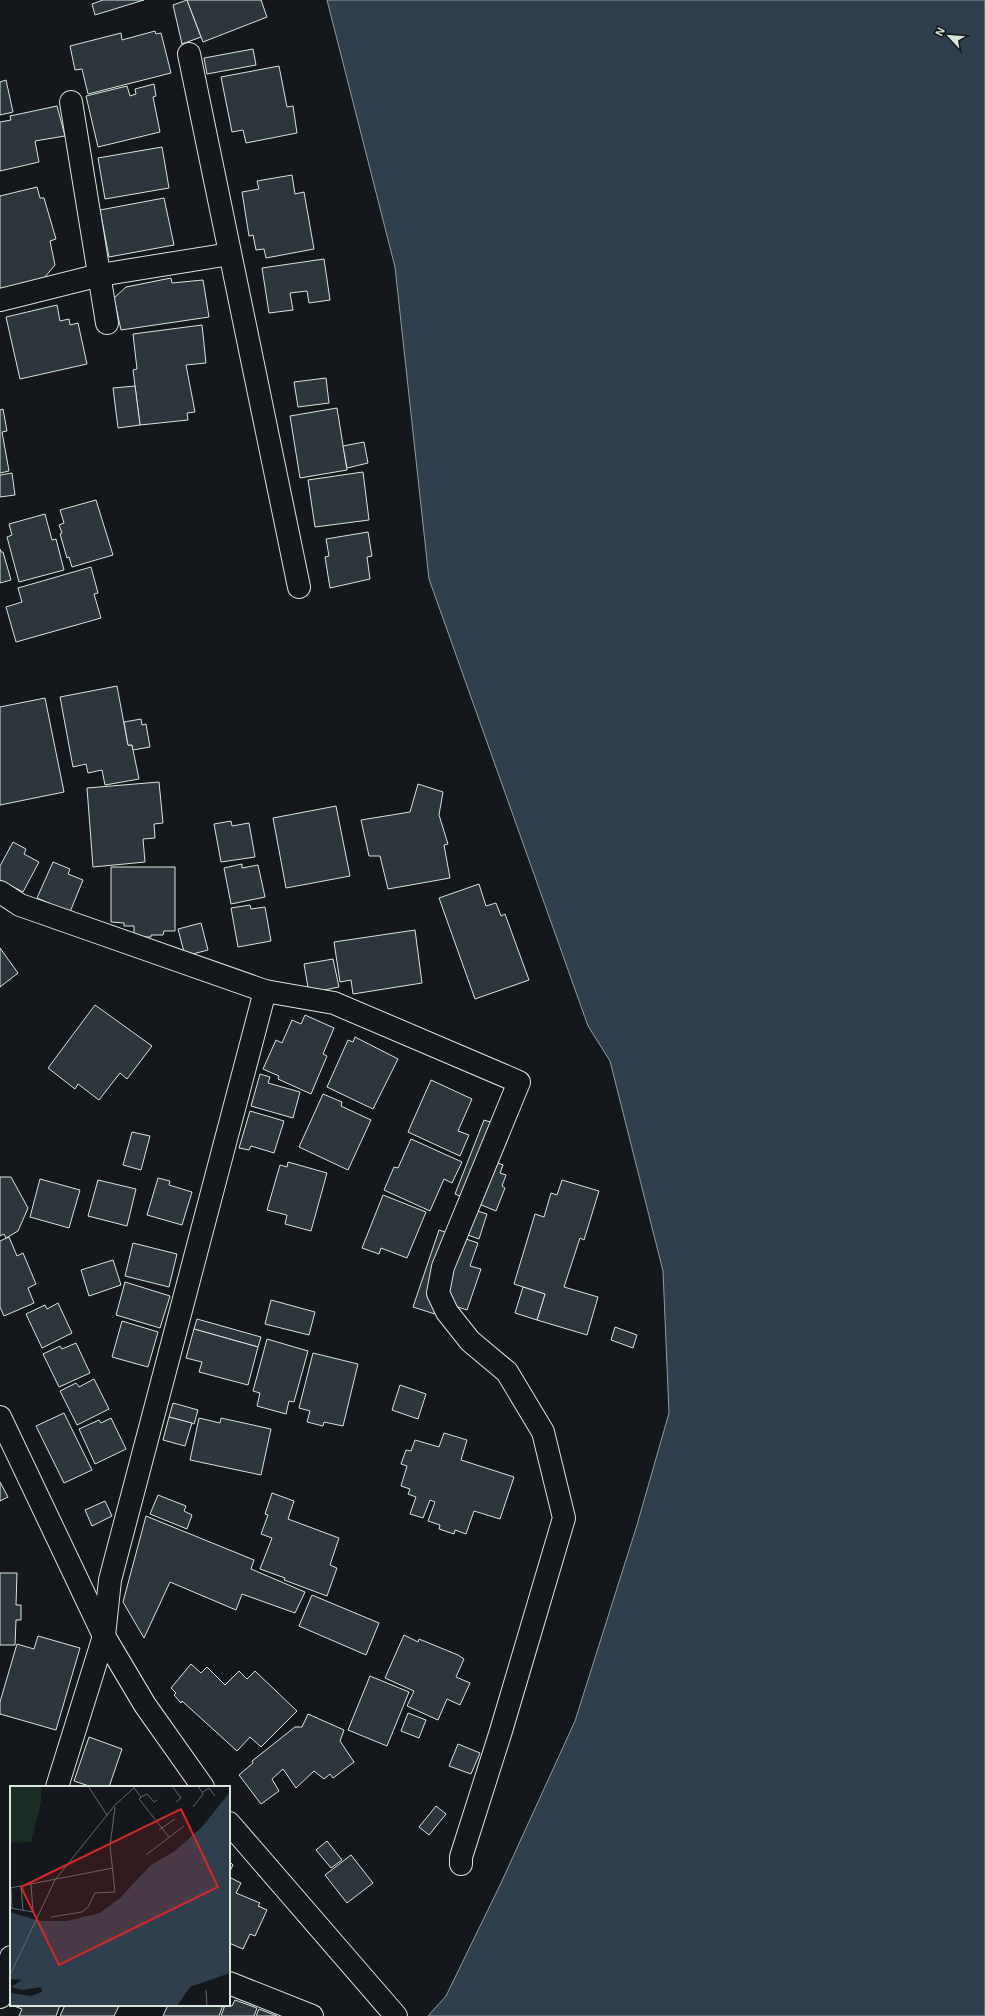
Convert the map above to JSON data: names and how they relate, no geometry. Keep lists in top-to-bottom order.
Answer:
{
  "north": "top left"
}
